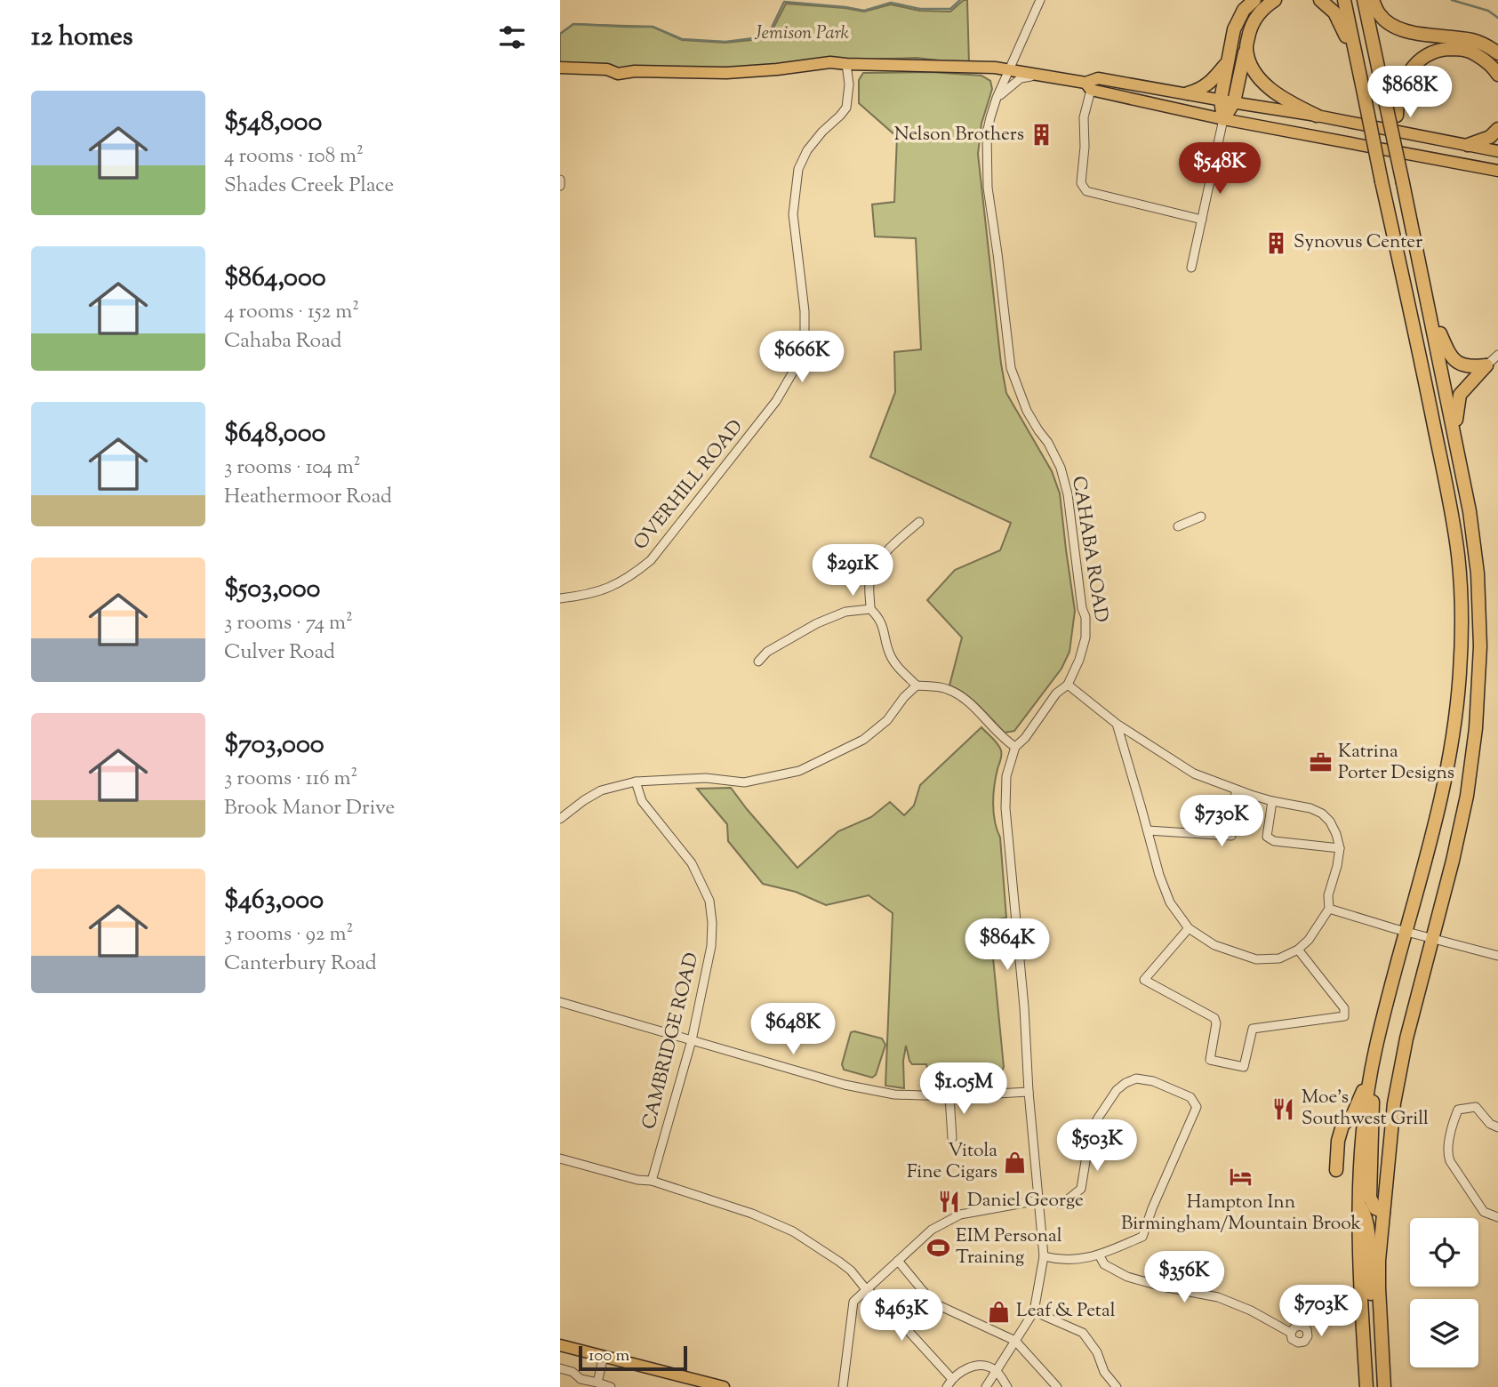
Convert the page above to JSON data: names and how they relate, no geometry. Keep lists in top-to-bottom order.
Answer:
{
  "streets": {
    "street": ["OVERHILL ROAD", "CAHABA ROAD", "CAMBRIDGE ROAD"]
  },
  "parks": ["Jemison Park"],
  "places": {
    "building": ["Nelson Brothers", "Synovus Center"],
    "office": ["Katrina Porter Designs"],
    "restaurant": ["Moe's Southwest Grill", "Daniel George"],
    "shop": ["Vitola Fine Cigars", "Leaf & Petal"],
    "hotel": ["Hampton Inn Birmingham/Mountain Brook"],
    "sports": ["EIM Personal Training"]
  },
  "scale_bar": "100 m",
  "page": {
    "heading": "12 homes",
    "price": [
      "$868K",
      "$548K",
      "$666K",
      "$291K",
      "$730K",
      "$864K",
      "$648K",
      "$1.05M",
      "$503K",
      "$356K",
      "$703K",
      "$463K"
    ],
    "list": [
      {
        "name": "$548,000",
        "note": "4 rooms · 108 m² · Shades Creek Place"
      },
      {
        "name": "$864,000",
        "note": "4 rooms · 152 m² · Cahaba Road"
      },
      {
        "name": "$648,000",
        "note": "3 rooms · 104 m² · Heathermoor Road"
      },
      {
        "name": "$503,000",
        "note": "3 rooms · 74 m² · Culver Road"
      },
      {
        "name": "$703,000",
        "note": "3 rooms · 116 m² · Brook Manor Drive"
      },
      {
        "name": "$463,000",
        "note": "3 rooms · 92 m² · Canterbury Road"
      }
    ],
    "scale": "100 m"
  }
}
